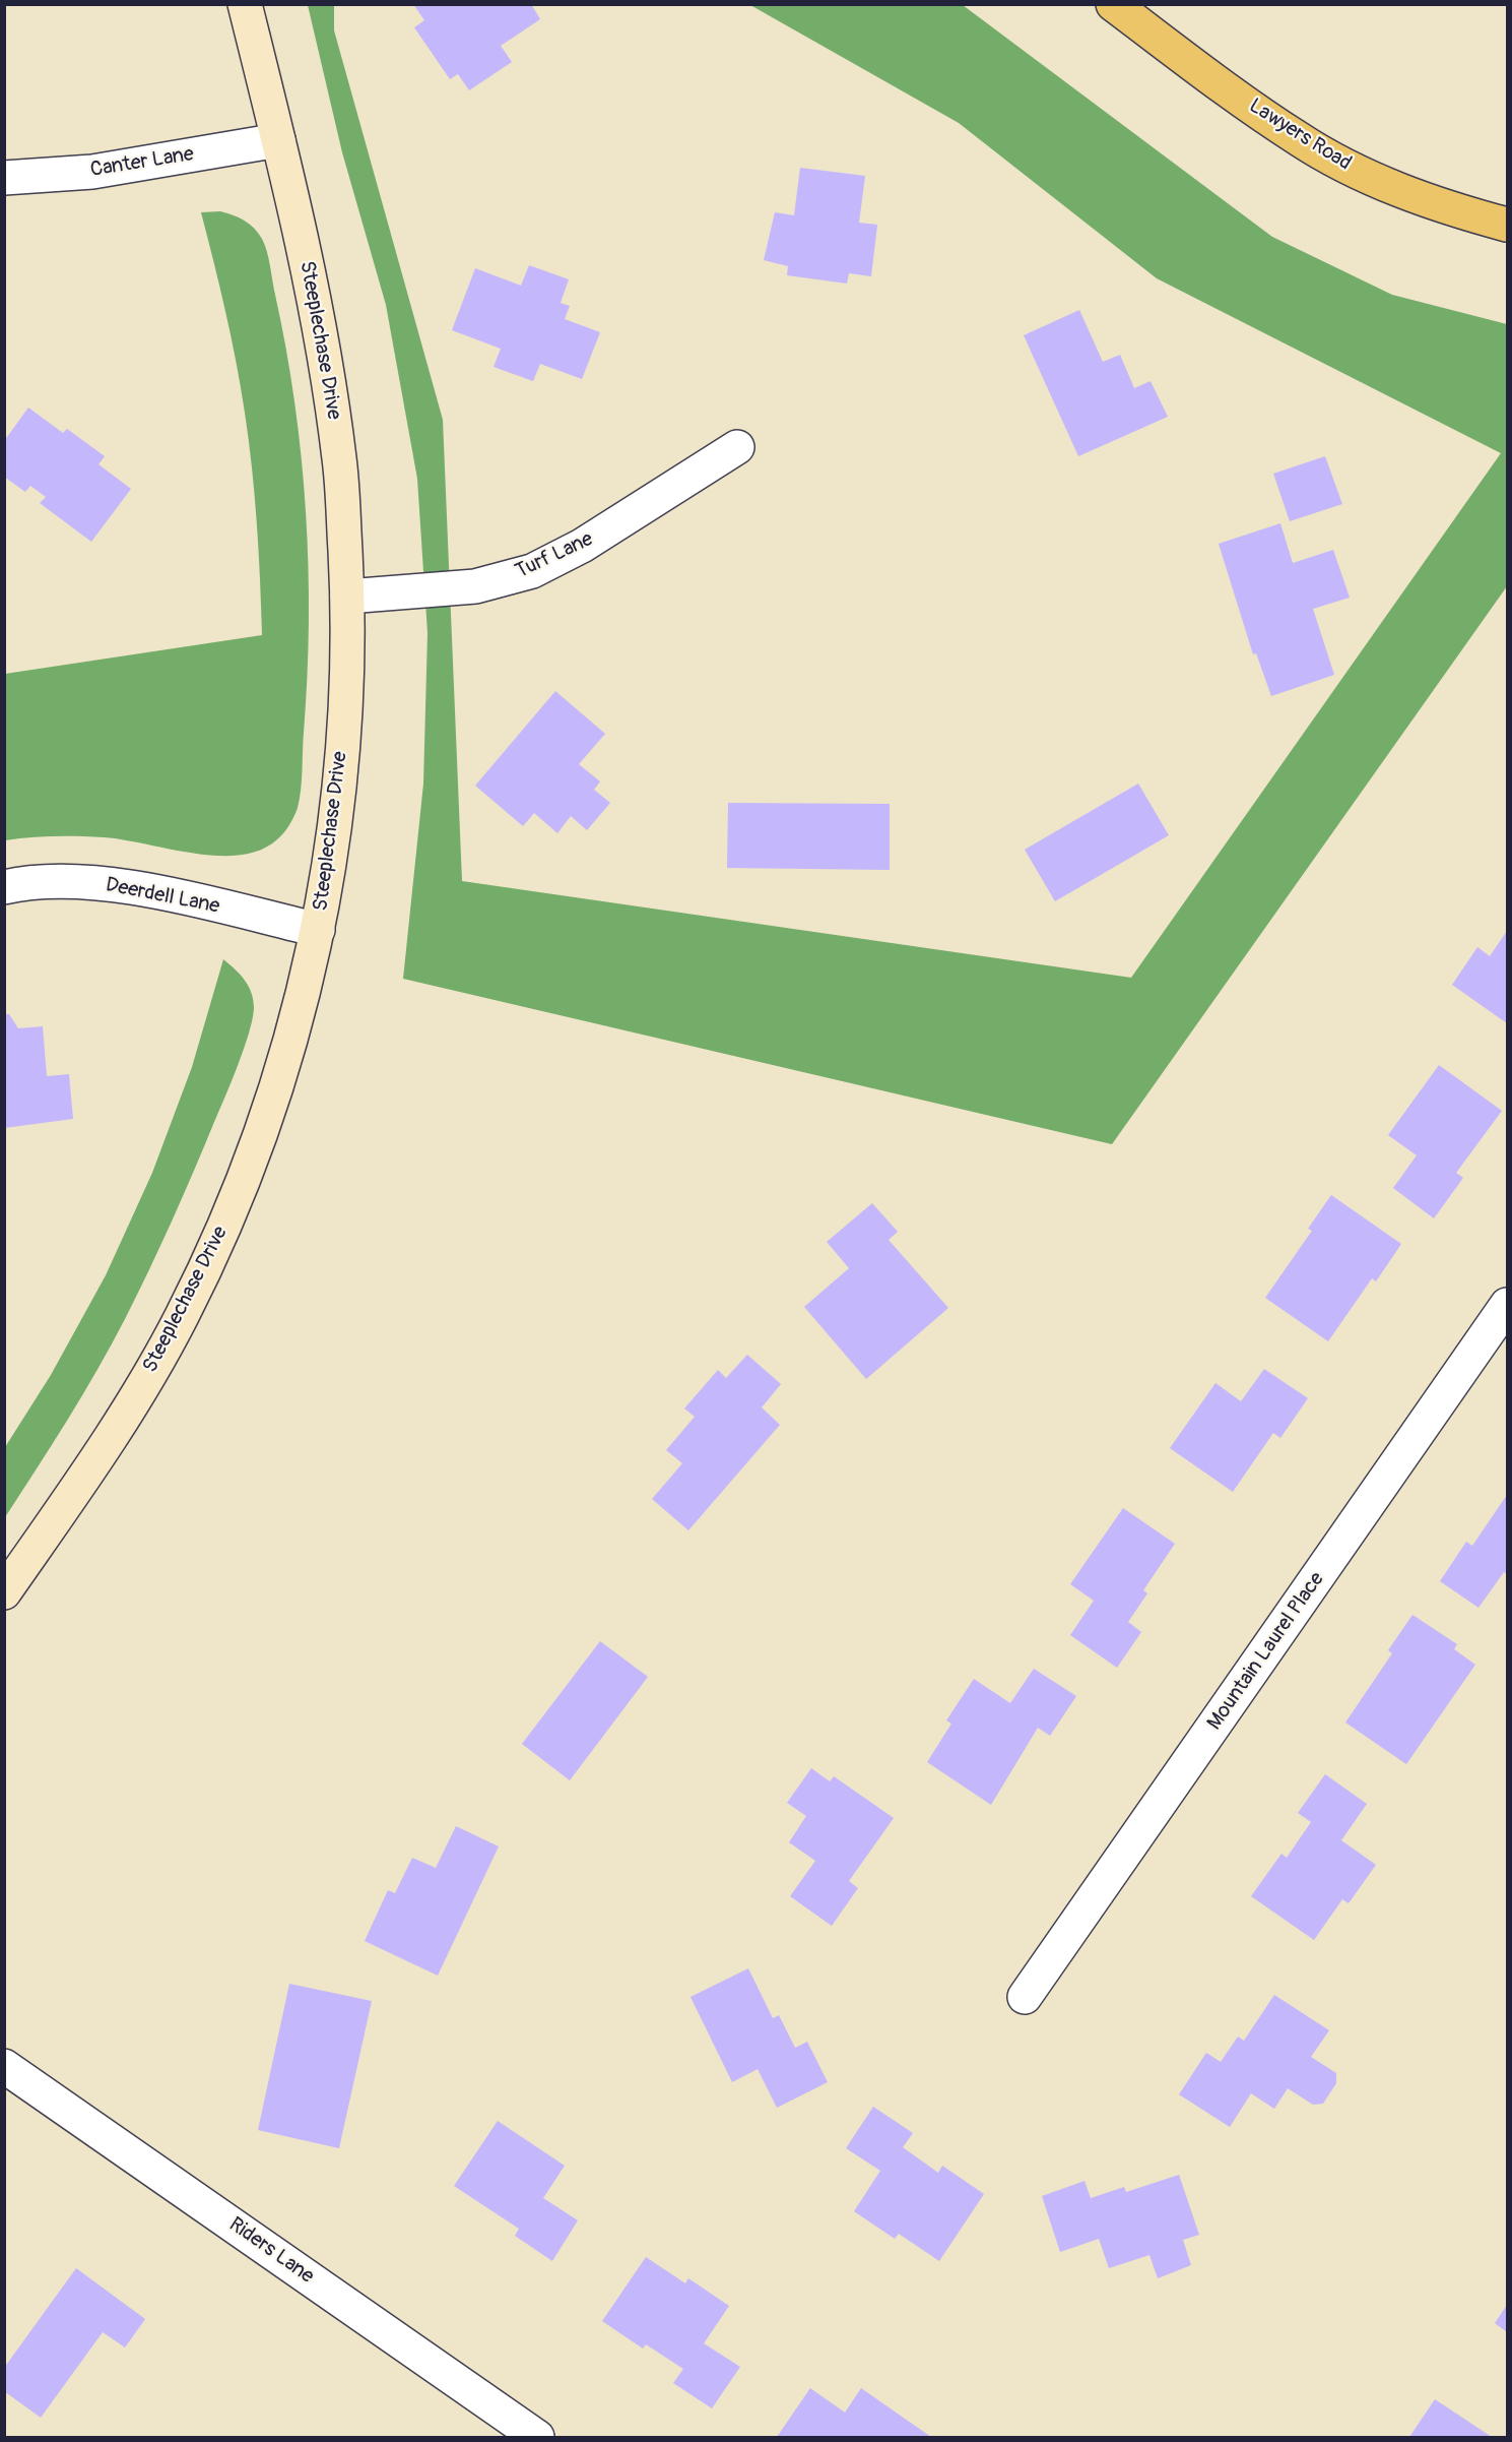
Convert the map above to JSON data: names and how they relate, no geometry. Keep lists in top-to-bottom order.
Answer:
{
  "streets": {
    "main road": ["Lawyers Road"],
    "street": [
      "Canter Lane",
      "Steeplechase Drive",
      "Turf Lane",
      "Deerdell Lane",
      "Mountain Laurel Place",
      "Riders Lane"
    ]
  },
  "crossings": [
    ["Canter Lane", "Steeplechase Drive"],
    ["Steeplechase Drive", "Turf Lane"],
    ["Steeplechase Drive", "Deerdell Lane"]
  ]
}
